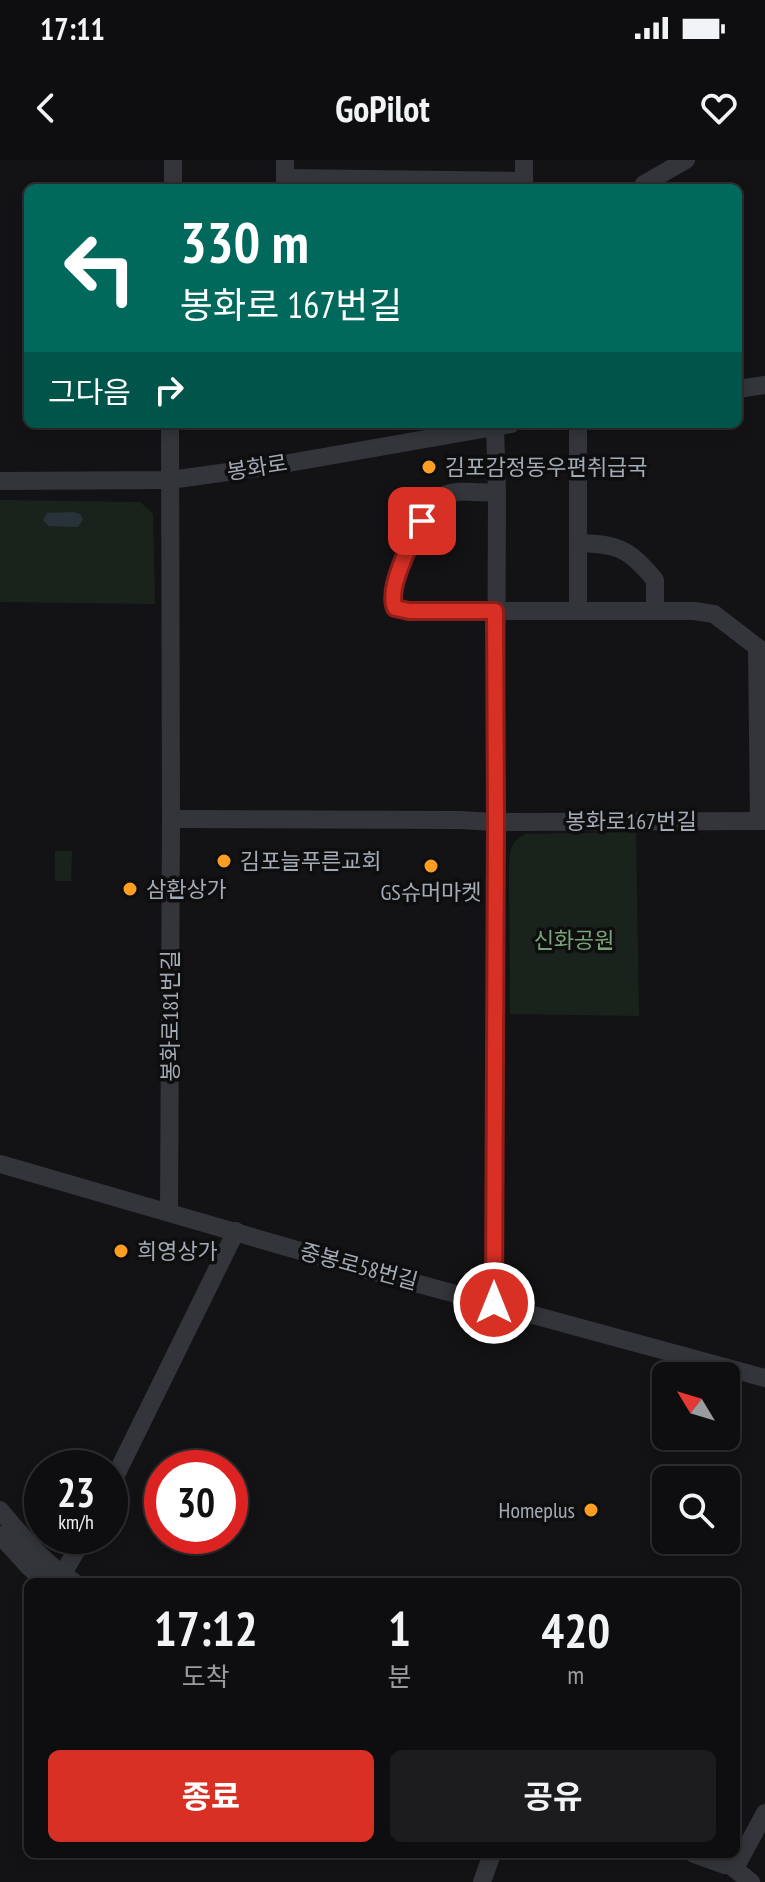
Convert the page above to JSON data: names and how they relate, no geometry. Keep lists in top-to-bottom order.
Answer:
{
  "streets": {
    "street": [
      "봉화로",
      "봉화로167번길",
      "봉화로181번길",
      "중봉로58번길"
    ]
  },
  "crossings": [
    ["봉화로", "봉화로181번길"],
    ["봉화로181번길", "중봉로58번길"]
  ],
  "parks": ["신화공원"],
  "places": [
    "김포감정동우편취급국",
    "김포늘푸른교회",
    "GS슈머마켓",
    "삼환상가",
    "희영상가",
    "Homeplus"
  ],
  "north": "top left",
  "page": {
    "status": "17:11",
    "header": "GoPilot",
    "turn": ["330 m", "봉화로 167번길"],
    "then": "그다음",
    "speed": "23 km/h",
    "limit": "30",
    "eta": [
      "17:12",
      "도착",
      "1",
      "분",
      "420",
      "m"
    ],
    "buttons": ["종료", "공유"]
  }
}
